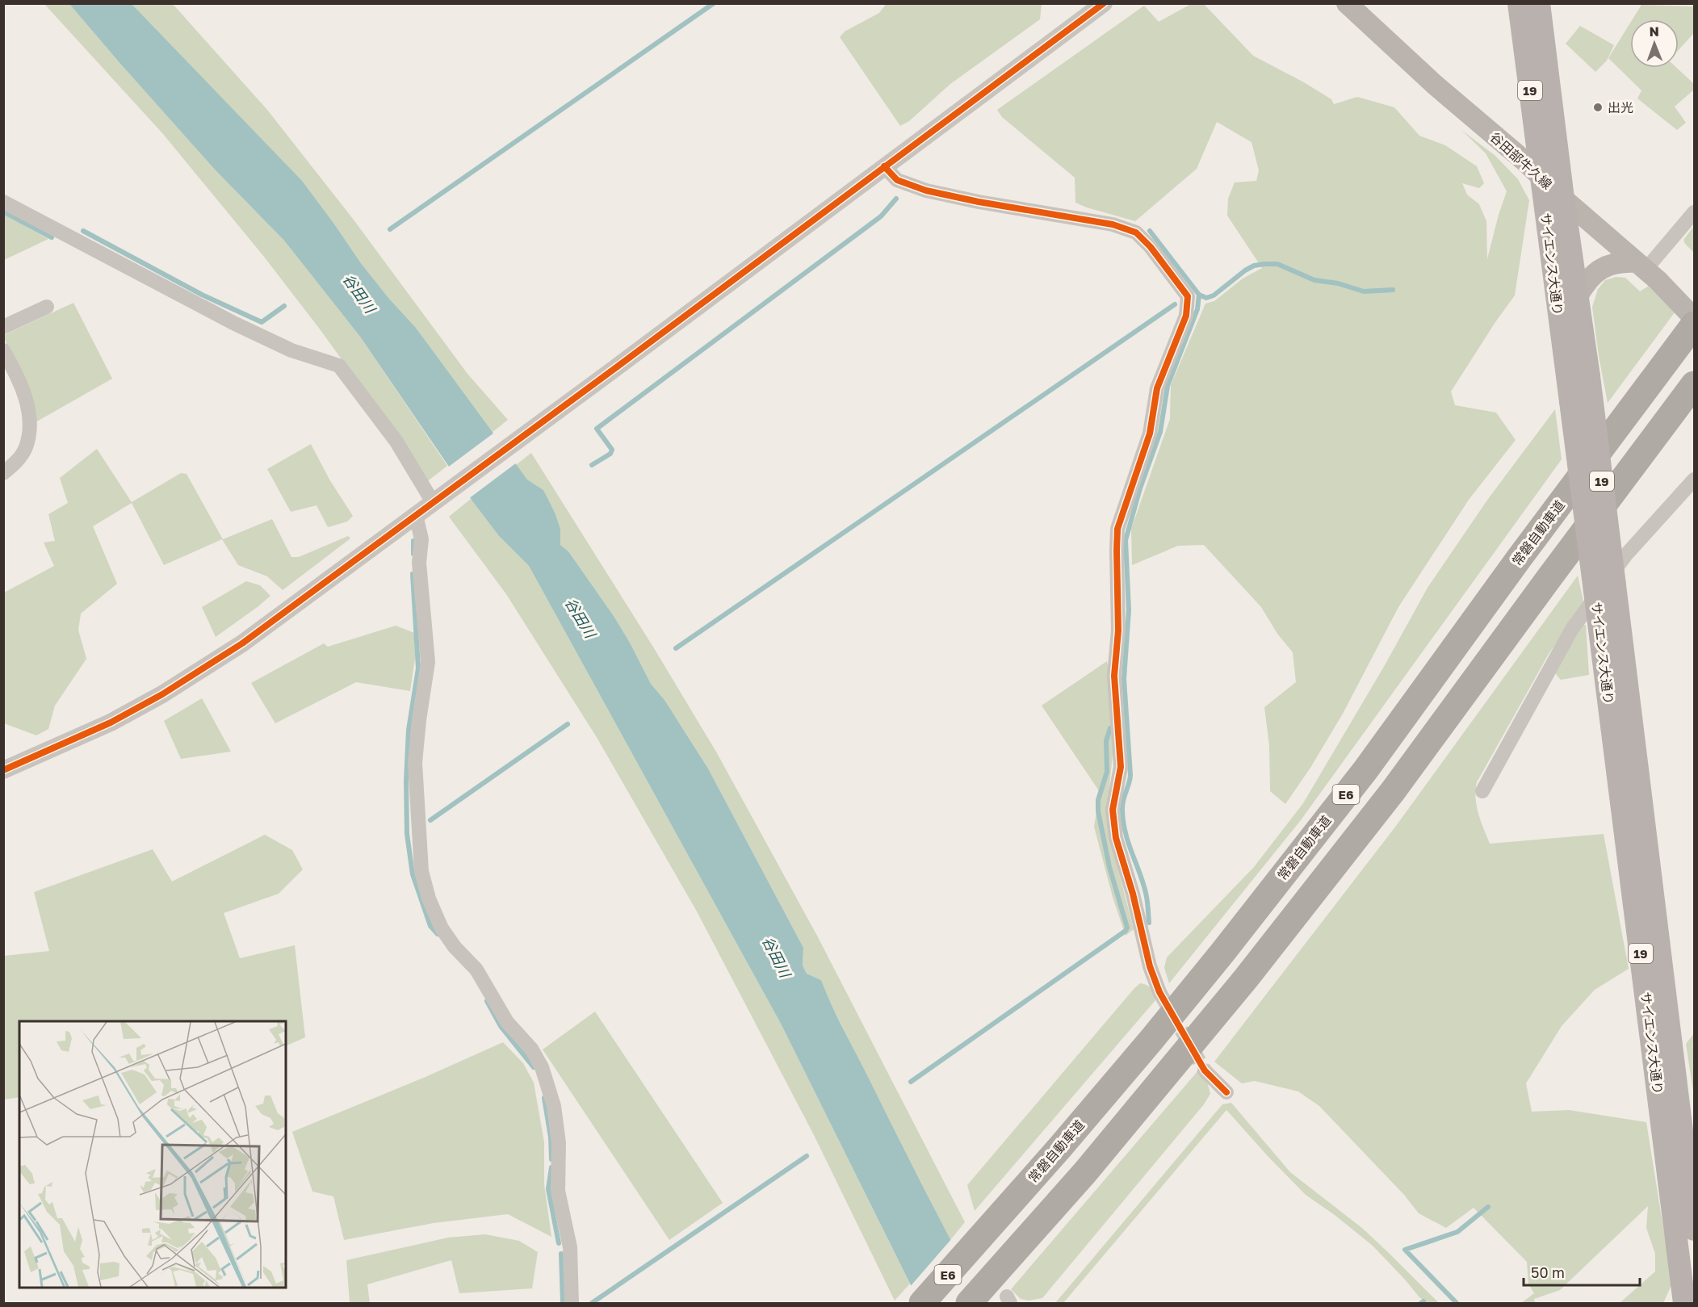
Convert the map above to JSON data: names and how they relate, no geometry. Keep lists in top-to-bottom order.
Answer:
{
  "streets": {
    "highway": ["常磐自動車道", "E6"],
    "main road": ["19", "谷田部牛久線", "サイエンス大通り"]
  },
  "crossings": [
    ["谷田部牛久線", "サイエンス大通り"]
  ],
  "water": ["谷田川"],
  "places": ["出光"],
  "scale_bar": "50 m",
  "north": "top"
}
